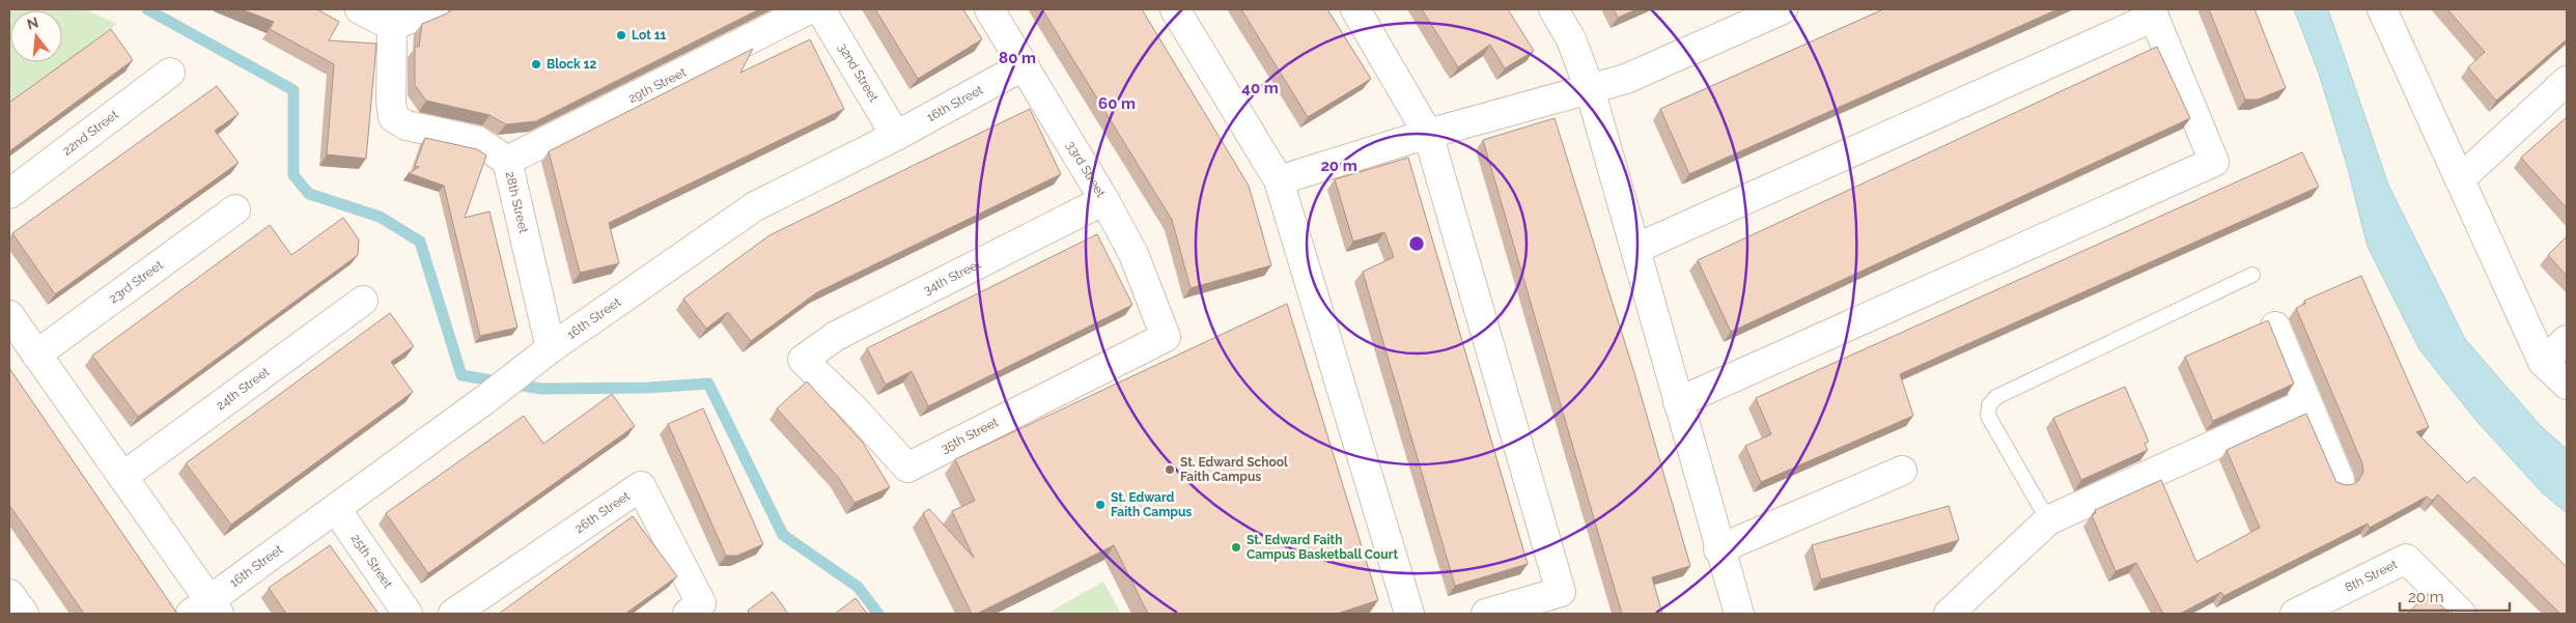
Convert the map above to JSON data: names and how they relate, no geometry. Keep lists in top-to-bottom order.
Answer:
{
  "streets": {
    "street": [
      "32nd Street",
      "29th Street",
      "16th Street",
      "22nd Street",
      "33rd Street",
      "28th Street",
      "34th Street",
      "23rd Street",
      "24th Street",
      "35th Street",
      "26th Street",
      "25th Street",
      "8th Street"
    ]
  },
  "crossings": [
    ["32nd Street", "16th Street"],
    ["29th Street", "28th Street"],
    ["16th Street", "33rd Street"],
    ["16th Street", "28th Street"],
    ["16th Street", "25th Street"],
    ["33rd Street", "34th Street"],
    ["33rd Street", "35th Street"],
    ["34th Street", "35th Street"]
  ],
  "places": [
    "Lot 11",
    "Block 12",
    "St. Edward School Faith Campus",
    "St. Edward Faith Campus",
    "St. Edward Faith Campus Basketball Court"
  ],
  "scale_bar": "20 m",
  "north": "top",
  "rings": [
    "80 m",
    "40 m",
    "60 m",
    "20 m"
  ]
}
